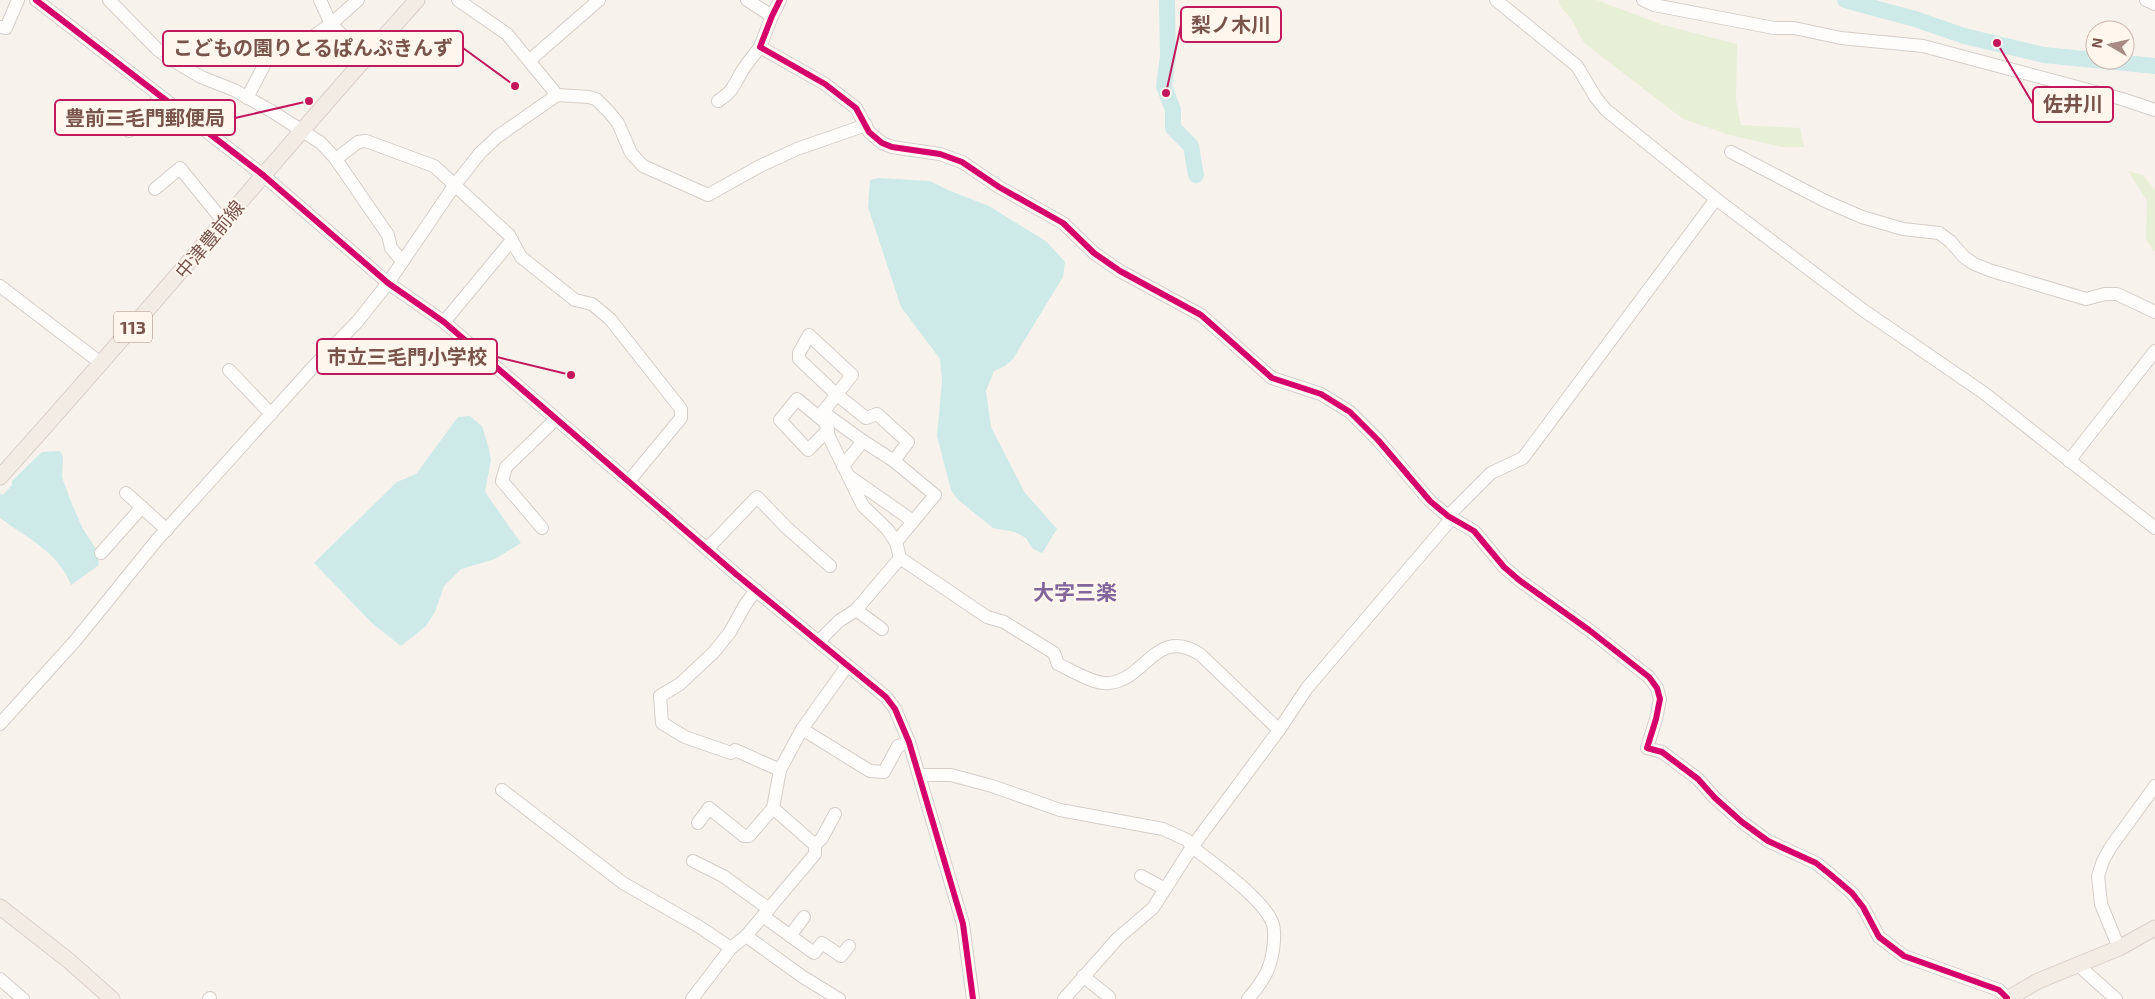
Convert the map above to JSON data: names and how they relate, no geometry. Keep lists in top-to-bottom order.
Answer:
{
  "streets": {
    "main road": ["中津豊前線", "113"]
  },
  "districts": ["大字三楽"],
  "places": [
    "佐井川",
    "こどもの園りとるぱんぷきんず",
    "梨ノ木川",
    "豊前三毛門郵便局",
    "市立三毛門小学校"
  ],
  "north": "left"
}
